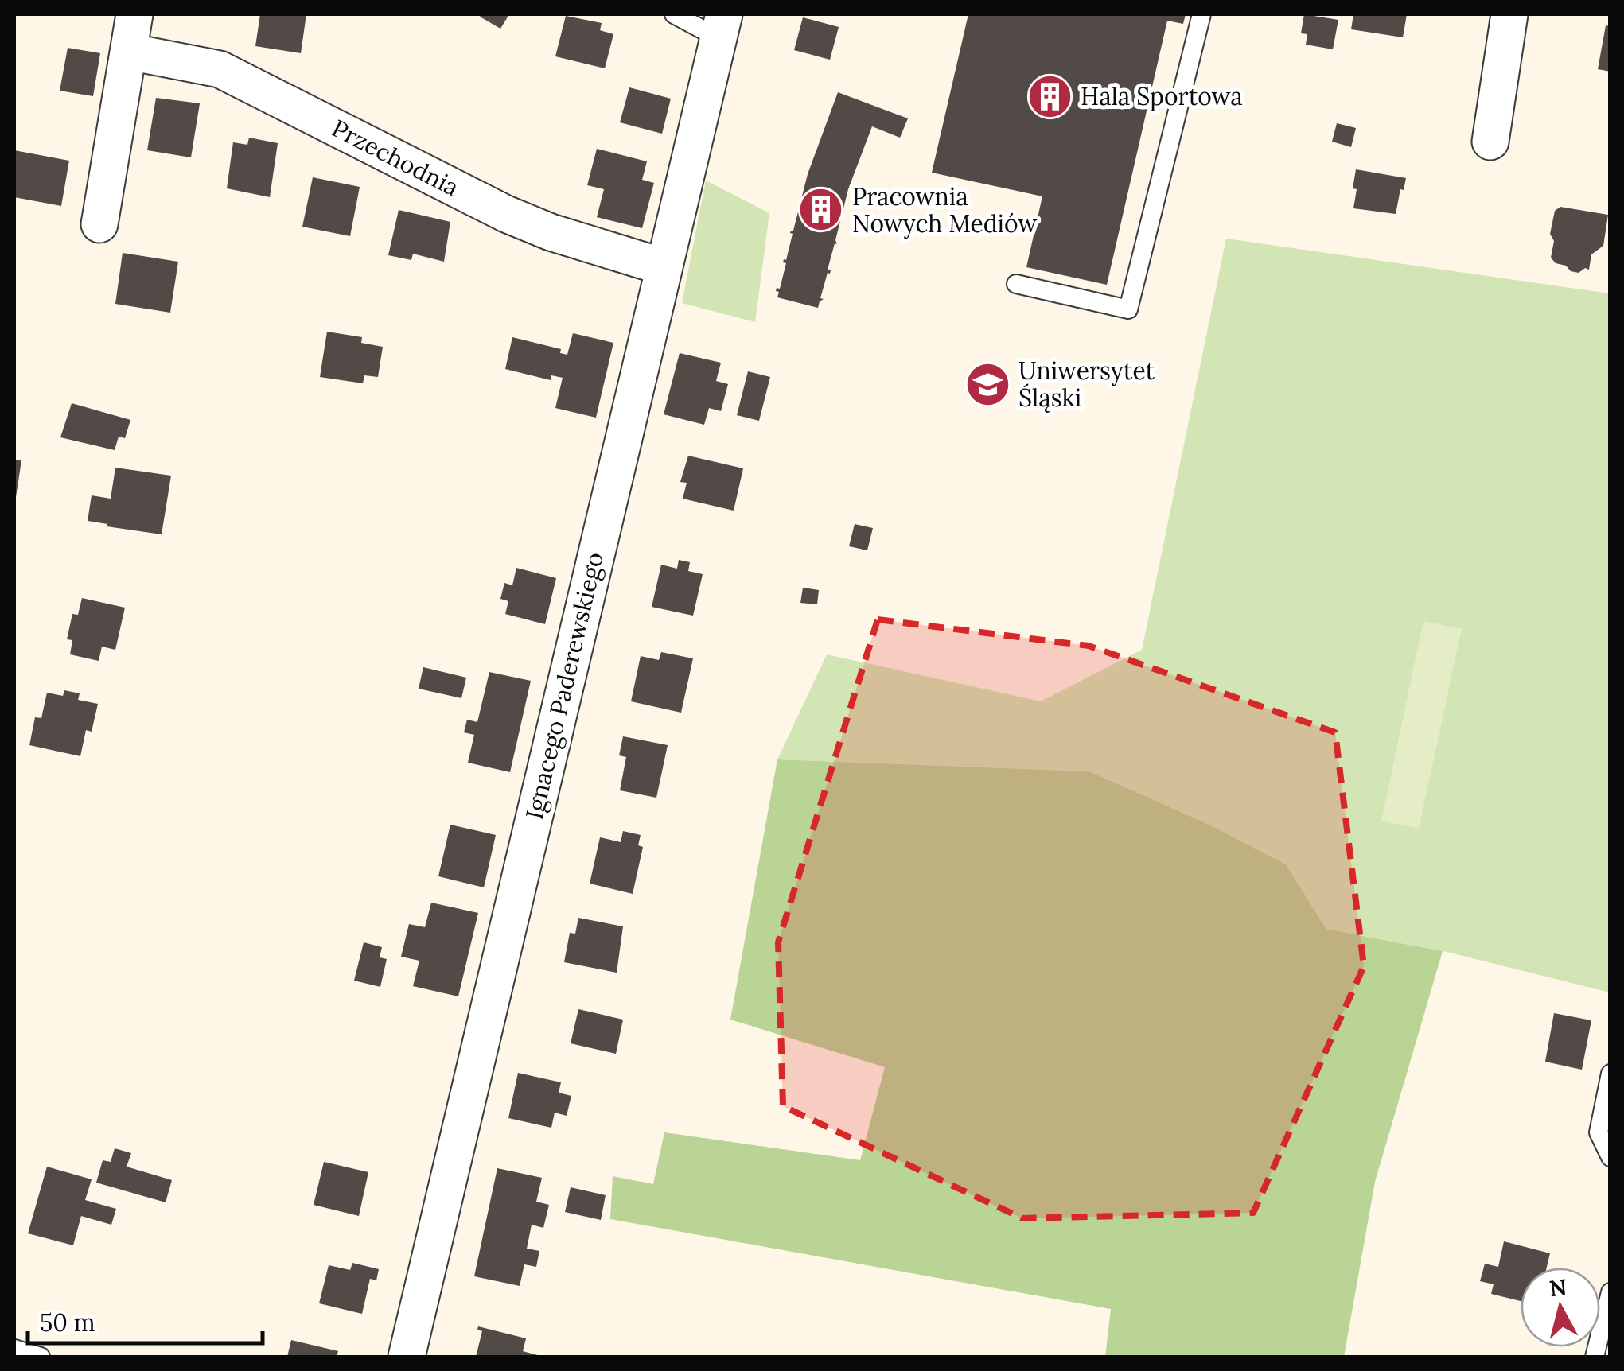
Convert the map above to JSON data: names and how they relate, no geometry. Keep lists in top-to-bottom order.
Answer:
{
  "streets": {
    "street": ["Przechodnia", "Ignacego Paderewskiego"]
  },
  "crossings": [
    ["Przechodnia", "Ignacego Paderewskiego"]
  ],
  "places": {
    "building": ["Hala Sportowa", "Pracownia Nowych Mediów"],
    "school or university": ["Uniwersytet Śląski"]
  },
  "scale_bar": "50 m",
  "north": "top"
}
